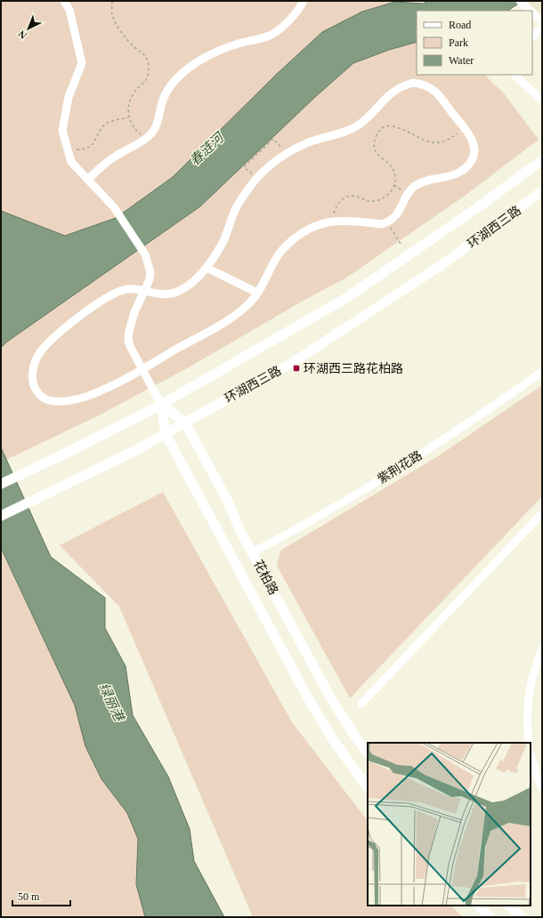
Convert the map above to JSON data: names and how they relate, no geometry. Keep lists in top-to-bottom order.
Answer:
{
  "streets": {
    "main road": ["环湖西三路", "花柏路"],
    "street": ["紫荆花路"]
  },
  "crossings": [
    ["环湖西三路", "花柏路"],
    ["紫荆花路", "花柏路"]
  ],
  "water": ["春涟河", "绿丽港"],
  "places": {
    "transit": ["环湖西三路花柏路"]
  },
  "legend": ["Road", "Park", "Water"],
  "scale_bar": "50 m",
  "north": "bottom left"
}
